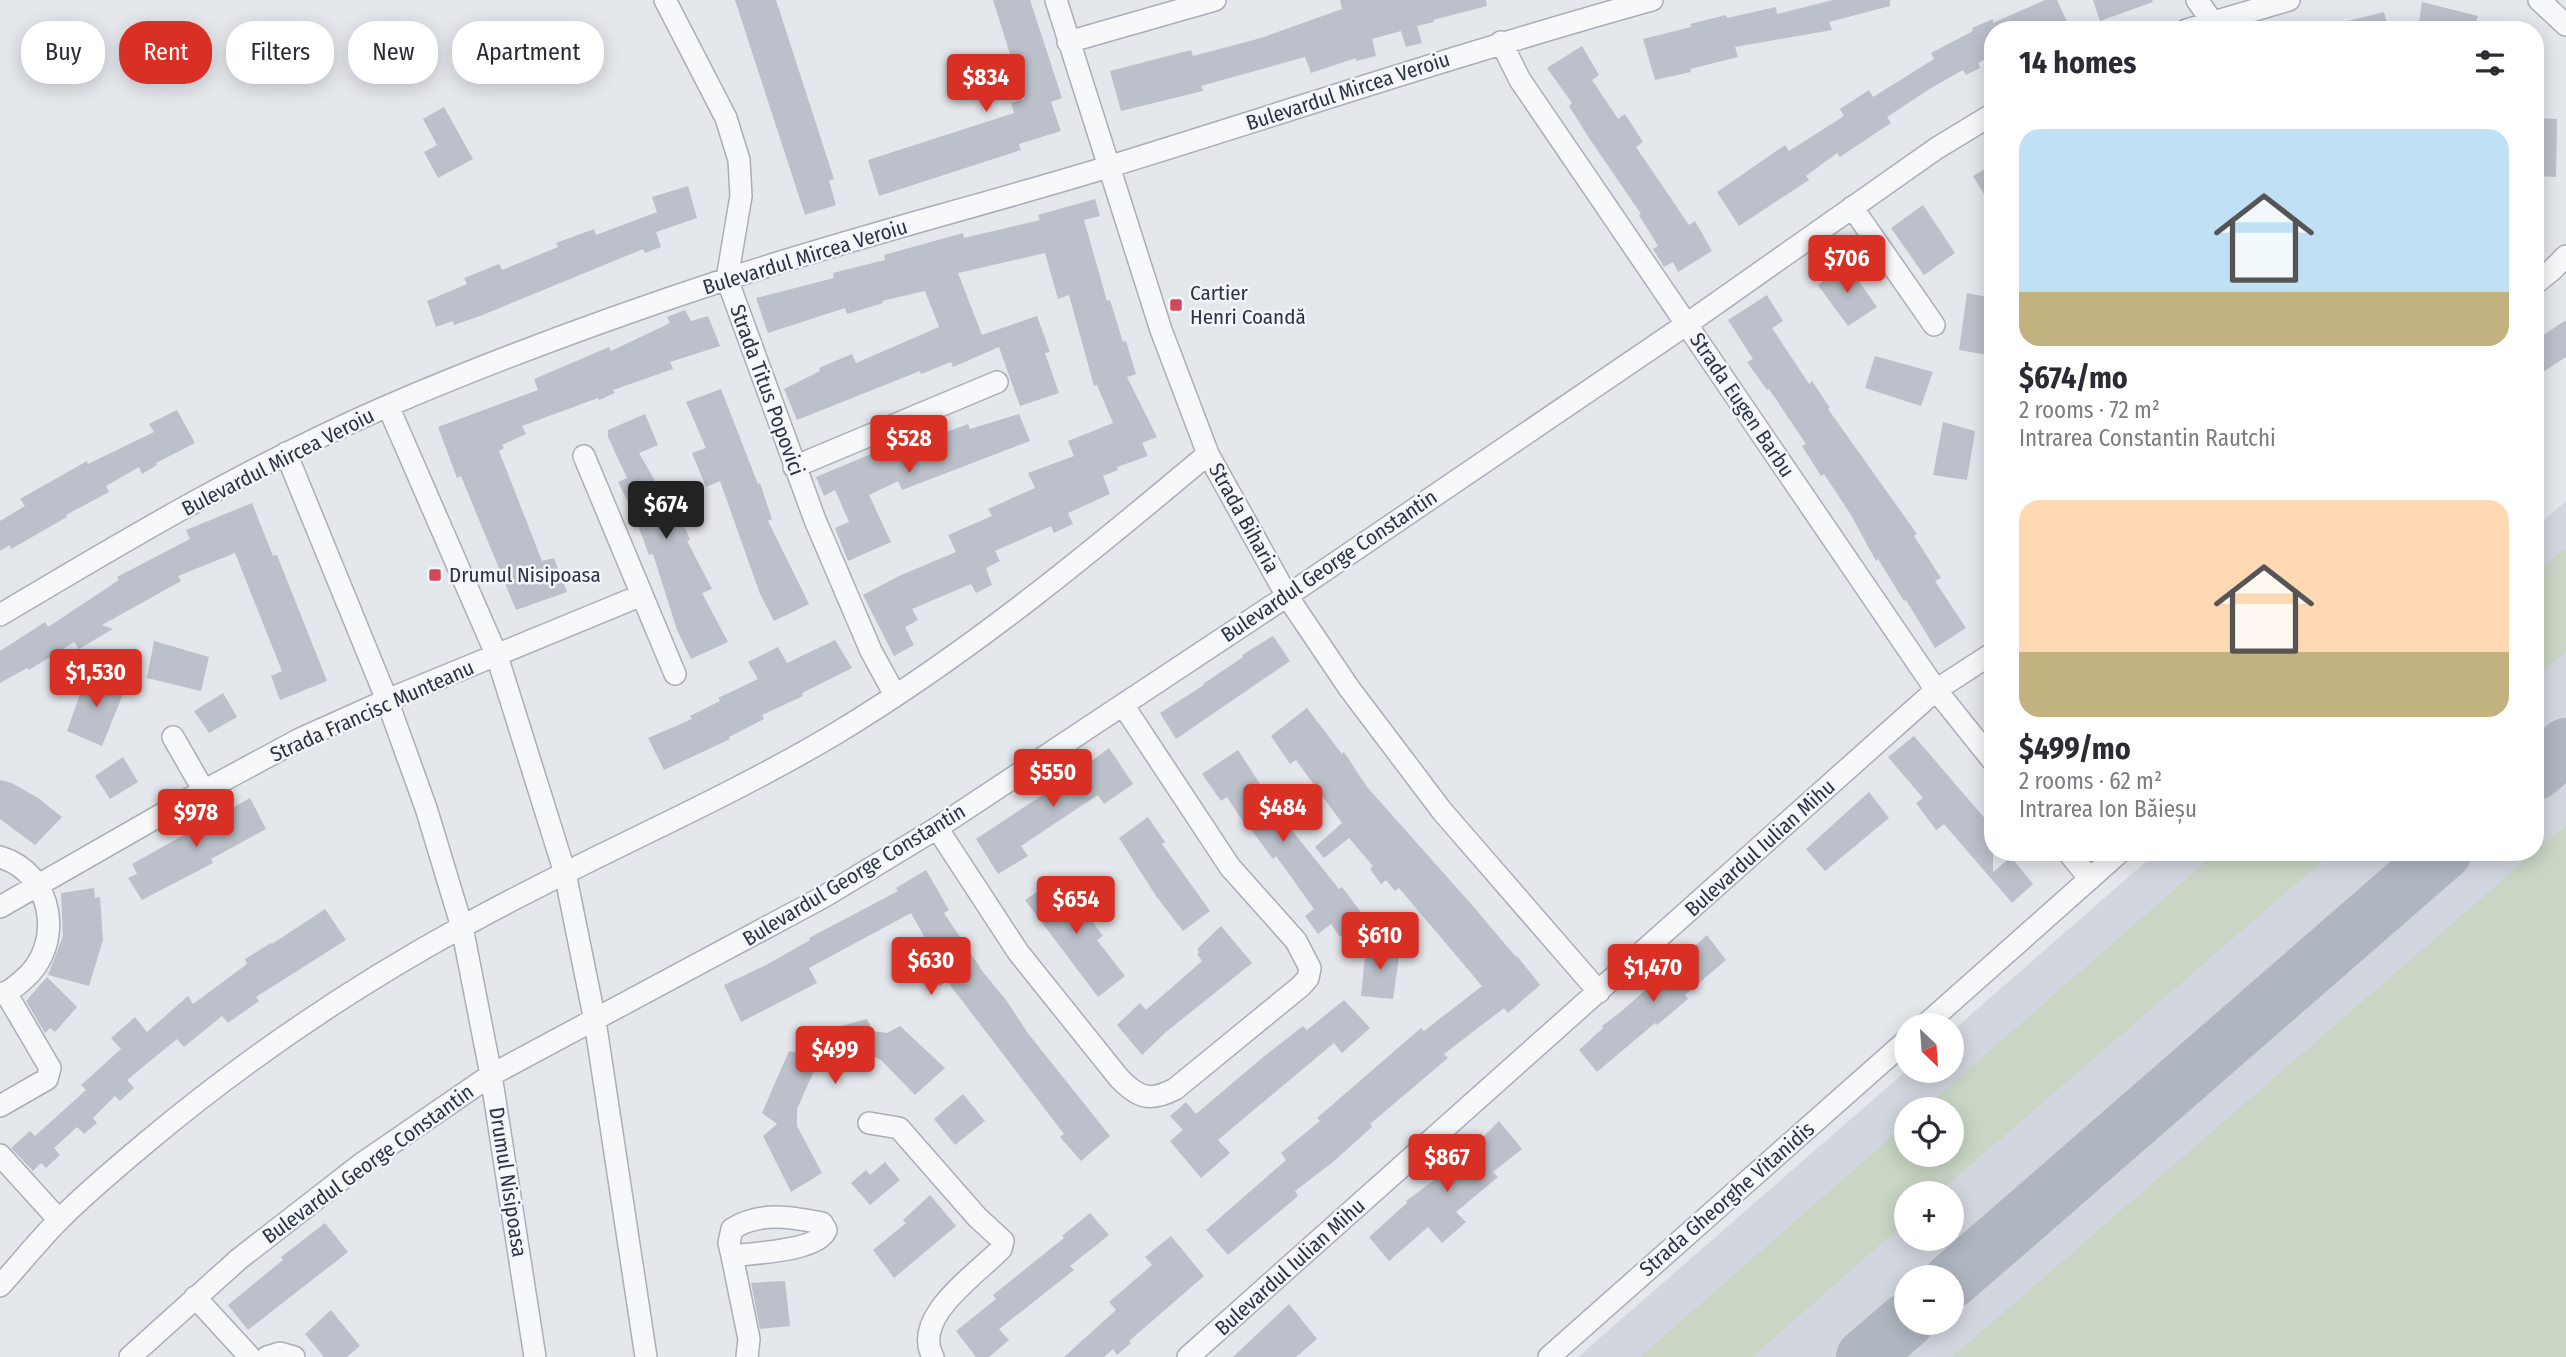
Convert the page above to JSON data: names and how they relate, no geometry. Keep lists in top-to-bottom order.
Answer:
{
  "streets": {
    "street": [
      "Bulevardul Mircea Veroiu",
      "Strada Titus Popovici",
      "Strada Eugen Barbu",
      "Strada Biharia",
      "Bulevardul George Constantin",
      "Strada Francisc Munteanu",
      "Bulevardul Iulian Mihu",
      "Drumul Nisipoasa",
      "Strada Gheorghe Vitanidis"
    ]
  },
  "crossings": [
    ["Bulevardul Mircea Veroiu", "Strada Titus Popovici"],
    ["Bulevardul Mircea Veroiu", "Strada Eugen Barbu"],
    ["Bulevardul Mircea Veroiu", "Strada Biharia"],
    ["Bulevardul Mircea Veroiu", "Drumul Nisipoasa"],
    ["Strada Eugen Barbu", "Bulevardul George Constantin"],
    ["Strada Eugen Barbu", "Bulevardul Iulian Mihu"],
    ["Strada Biharia", "Bulevardul George Constantin"],
    ["Strada Biharia", "Bulevardul Iulian Mihu"],
    ["Bulevardul George Constantin", "Drumul Nisipoasa"],
    ["Strada Francisc Munteanu", "Drumul Nisipoasa"]
  ],
  "places": {
    "transit": ["Cartier Henri Coandă", "Drumul Nisipoasa"]
  },
  "north": "bottom right",
  "page": {
    "chip": [
      "Buy",
      "Rent",
      "Filters",
      "New",
      "Apartment"
    ],
    "heading": "14 homes",
    "price": [
      "$834",
      "$706",
      "$528",
      "$674",
      "$1,530",
      "$550",
      "$484",
      "$978",
      "$654",
      "$610",
      "$630",
      "$1,470",
      "$499",
      "$867"
    ],
    "list": [
      {
        "name": "$674/mo",
        "note": "2 rooms · 72 m² · Intrarea Constantin Rautchi"
      },
      {
        "name": "$499/mo",
        "note": "2 rooms · 62 m² · Intrarea Ion Băieșu"
      }
    ],
    "map_buttons": ["+", "−"]
  }
}
